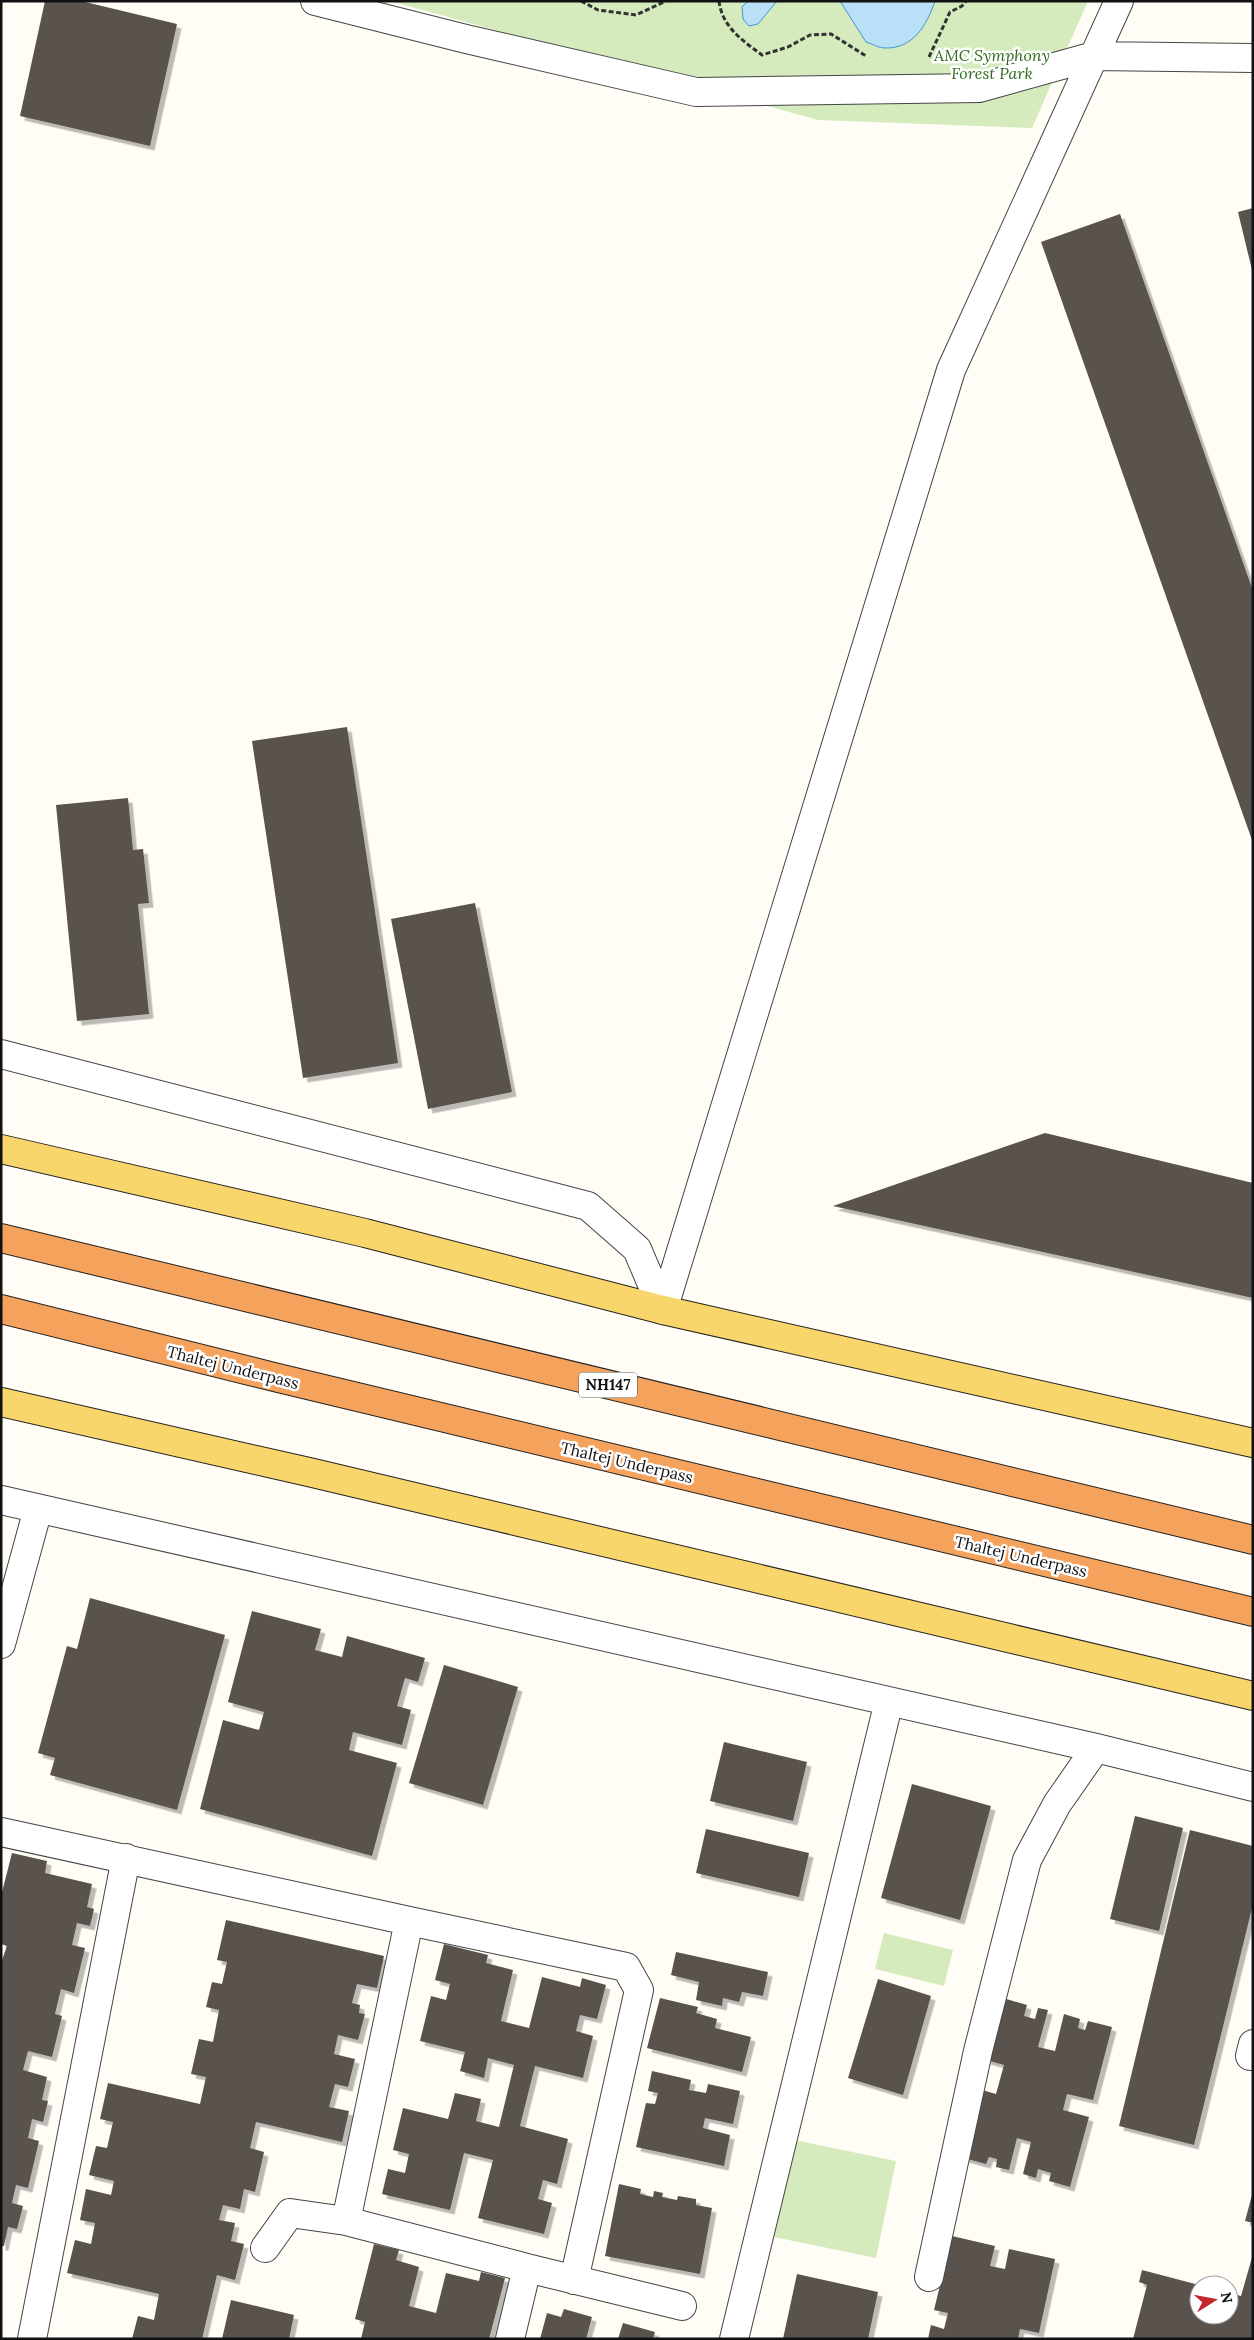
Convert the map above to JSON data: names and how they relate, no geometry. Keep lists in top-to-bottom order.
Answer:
{
  "streets": {
    "highway": ["Thaltej Underpass", "NH147"]
  },
  "parks": ["AMC Symphony Forest Park"],
  "north": "right"
}
